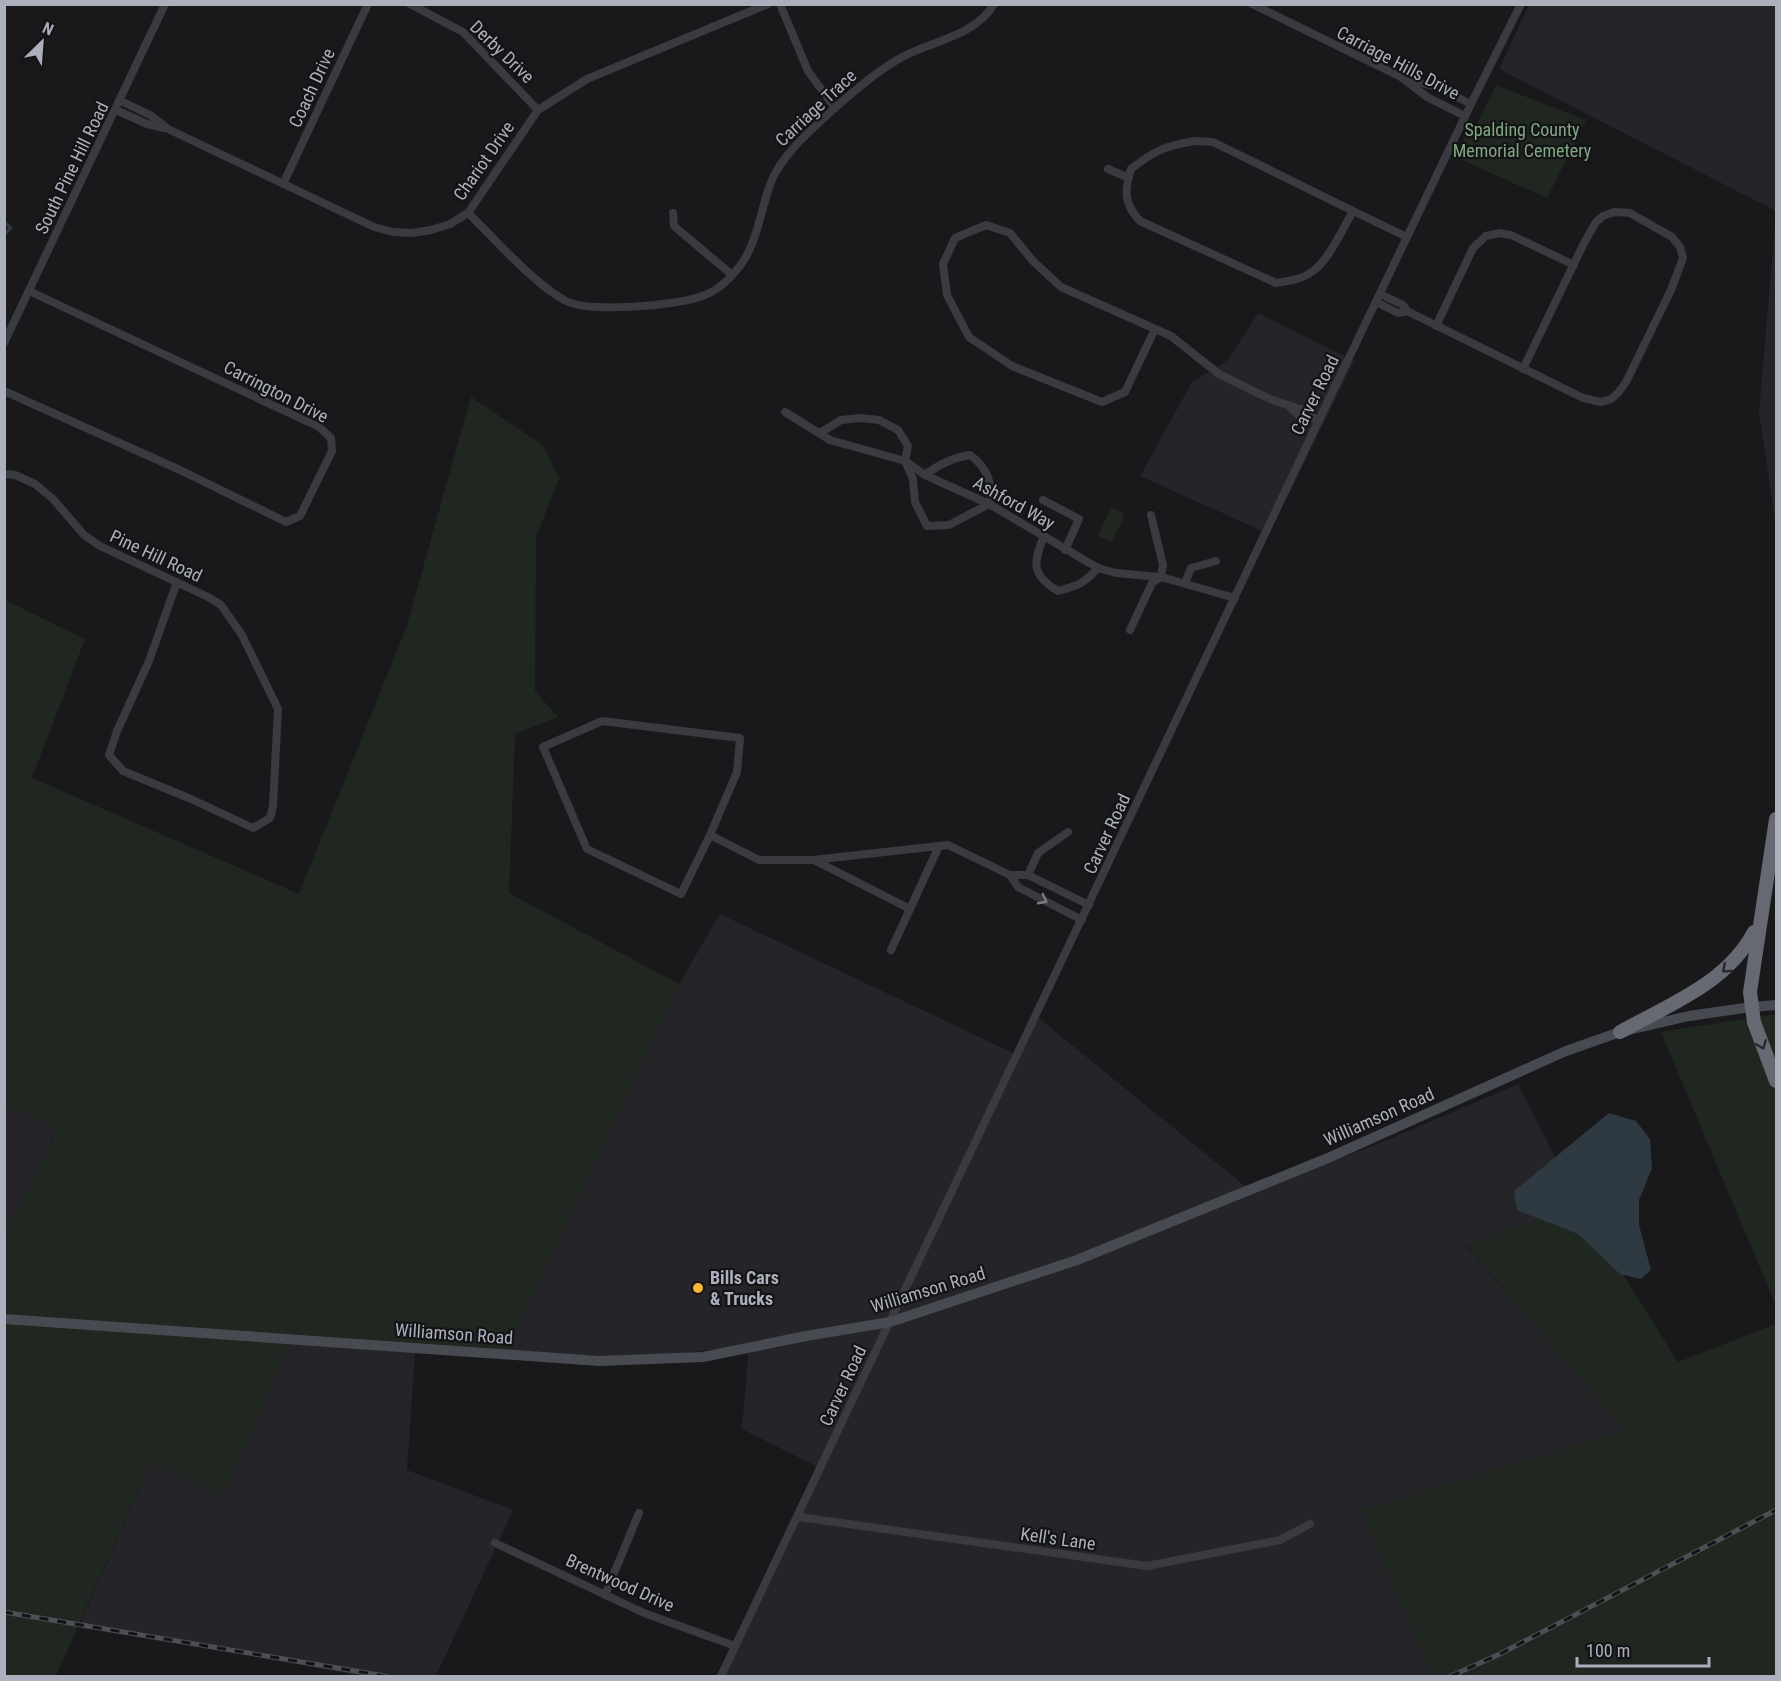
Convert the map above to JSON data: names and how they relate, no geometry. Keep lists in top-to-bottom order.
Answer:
{
  "streets": {
    "main road": ["Williamson Road"],
    "street": [
      "Derby Drive",
      "Carriage Hills Drive",
      "Coach Drive",
      "Carriage Trace",
      "Chariot Drive",
      "South Pine Hill Road",
      "Carrington Drive",
      "Carver Road",
      "Ashford Way",
      "Pine Hill Road",
      "Kell's Lane",
      "Brentwood Drive"
    ]
  },
  "crossings": [
    ["Derby Drive", "Chariot Drive"],
    ["Carriage Hills Drive", "Carver Road"],
    ["Coach Drive", "Chariot Drive"],
    ["Carriage Trace", "Chariot Drive"],
    ["Chariot Drive", "South Pine Hill Road"],
    ["South Pine Hill Road", "Carrington Drive"],
    ["Carver Road", "Ashford Way"],
    ["Carver Road", "Williamson Road"],
    ["Carver Road", "Kell's Lane"],
    ["Carver Road", "Brentwood Drive"]
  ],
  "parks": ["Spalding County Memorial Cemetery"],
  "places": ["Bills Cars & Trucks"],
  "scale_bar": "100 m",
  "north": "top right"
}
